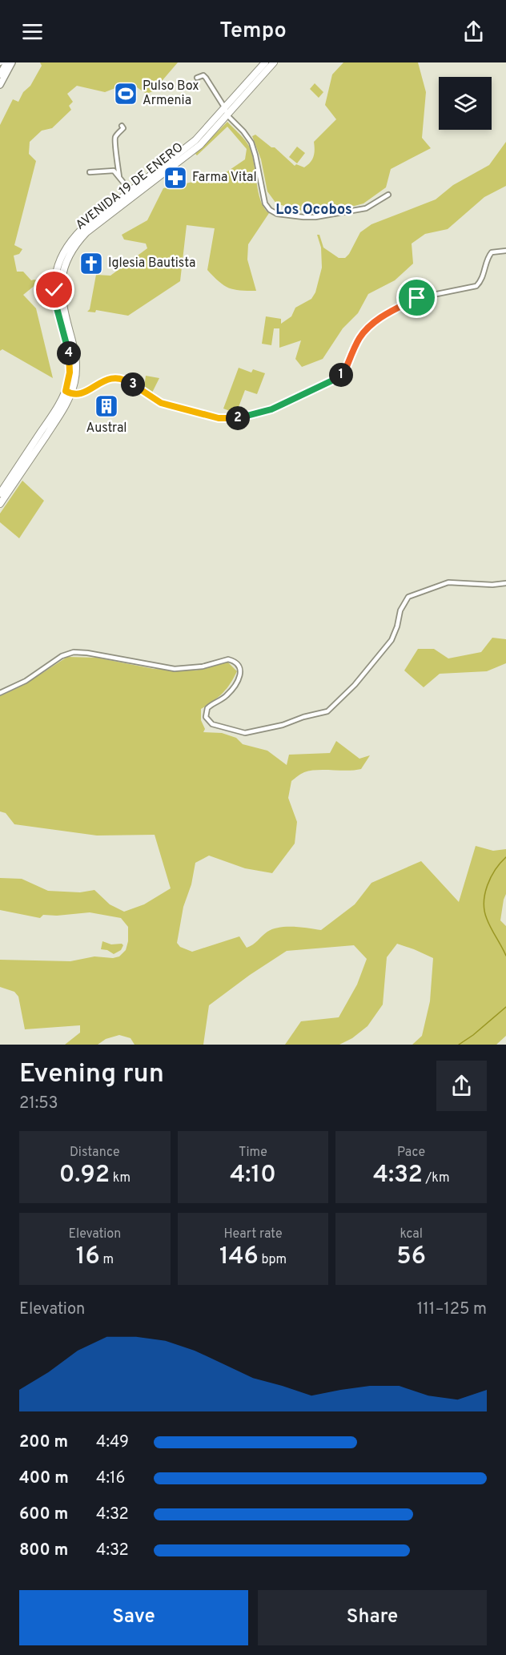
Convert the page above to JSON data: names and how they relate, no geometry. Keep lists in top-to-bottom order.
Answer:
{
  "streets": {
    "main road": ["AVENIDA 19 DE ENERO"]
  },
  "districts": ["Los Ocobos"],
  "places": {
    "sports": ["Pulso Box Armenia"],
    "pharmacy": ["Farma Vital"],
    "church": ["Iglesia Bautista"],
    "building": ["Austral"]
  },
  "page": {
    "header": "Tempo",
    "pins": [
      "4",
      "1",
      "3",
      "2"
    ],
    "heading": ["Evening run", "21:53"],
    "stats": [
      ["Distance", "0.92 km"],
      ["Time", "4:10"],
      ["Pace", "4:32 /km"],
      ["Elevation", "16 m"],
      ["Heart rate", "146 bpm"],
      ["kcal", "56"]
    ],
    "chart": ["Elevation", "111–125 m"],
    "list": [
      {
        "name": "200 m",
        "note": "4:49"
      },
      {
        "name": "400 m",
        "note": "4:16"
      },
      {
        "name": "600 m",
        "note": "4:32"
      },
      {
        "name": "800 m",
        "note": "4:32"
      }
    ],
    "buttons": ["Save", "Share"]
  }
}
